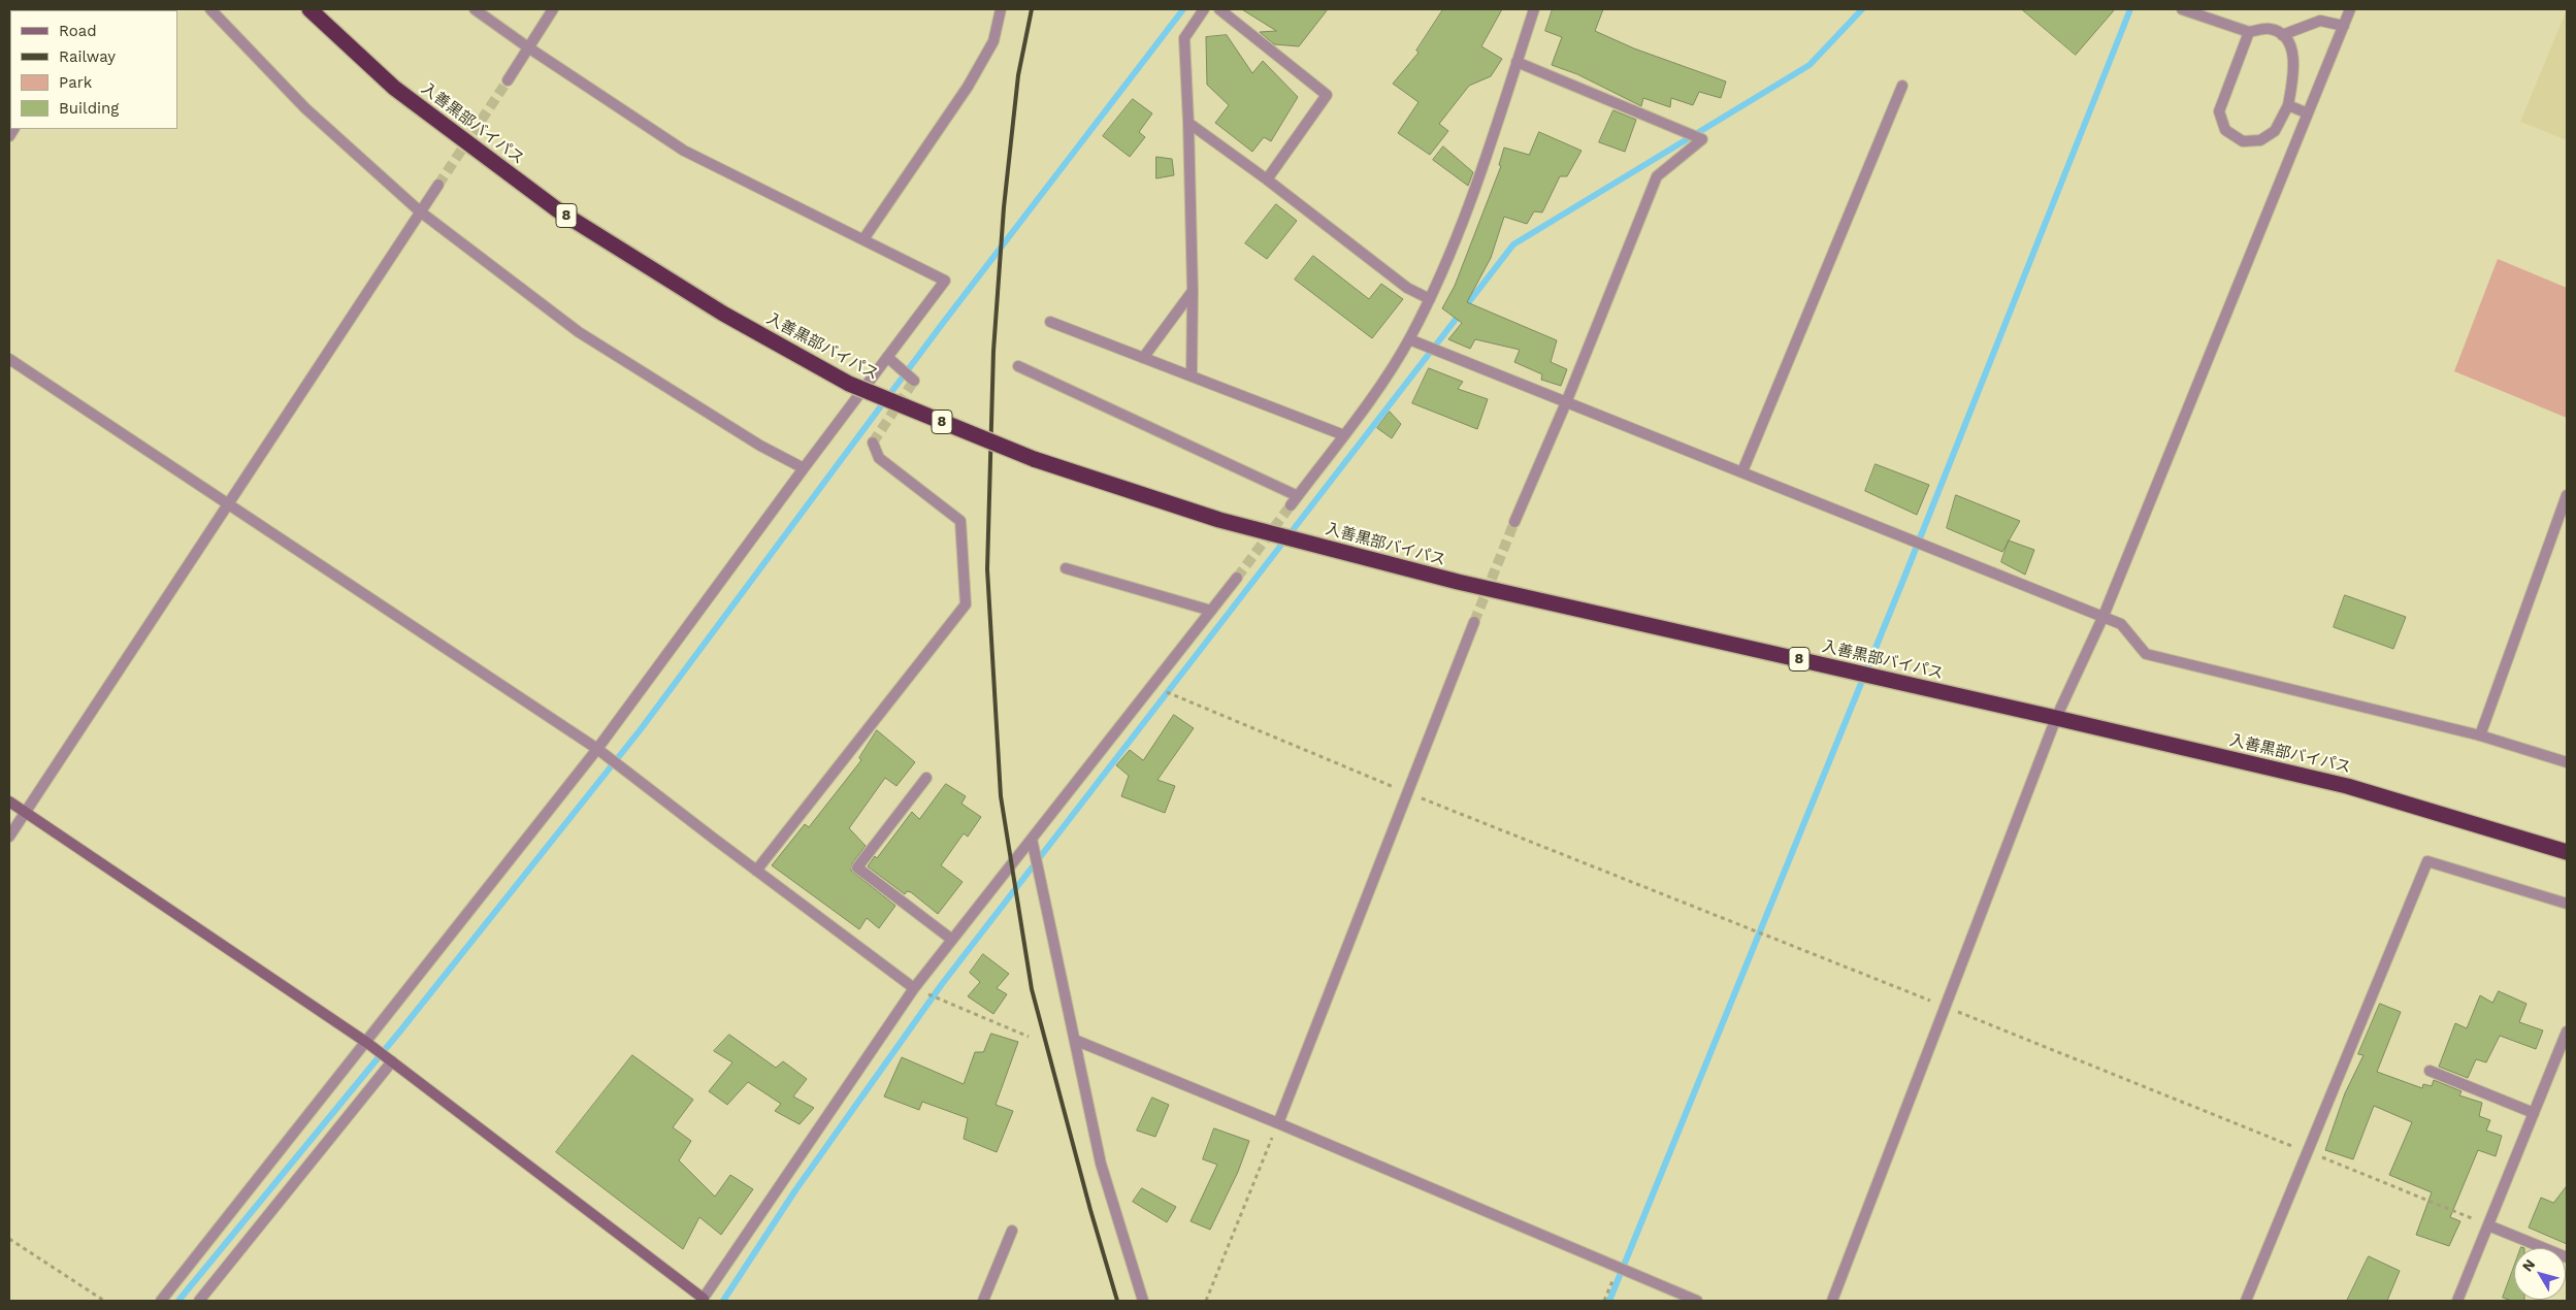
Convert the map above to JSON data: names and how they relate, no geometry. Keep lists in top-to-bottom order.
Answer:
{
  "streets": {
    "highway": ["入善黒部バイパス", "8"]
  },
  "legend": [
    "Road",
    "Railway",
    "Park",
    "Building"
  ],
  "north": "top left"
}
